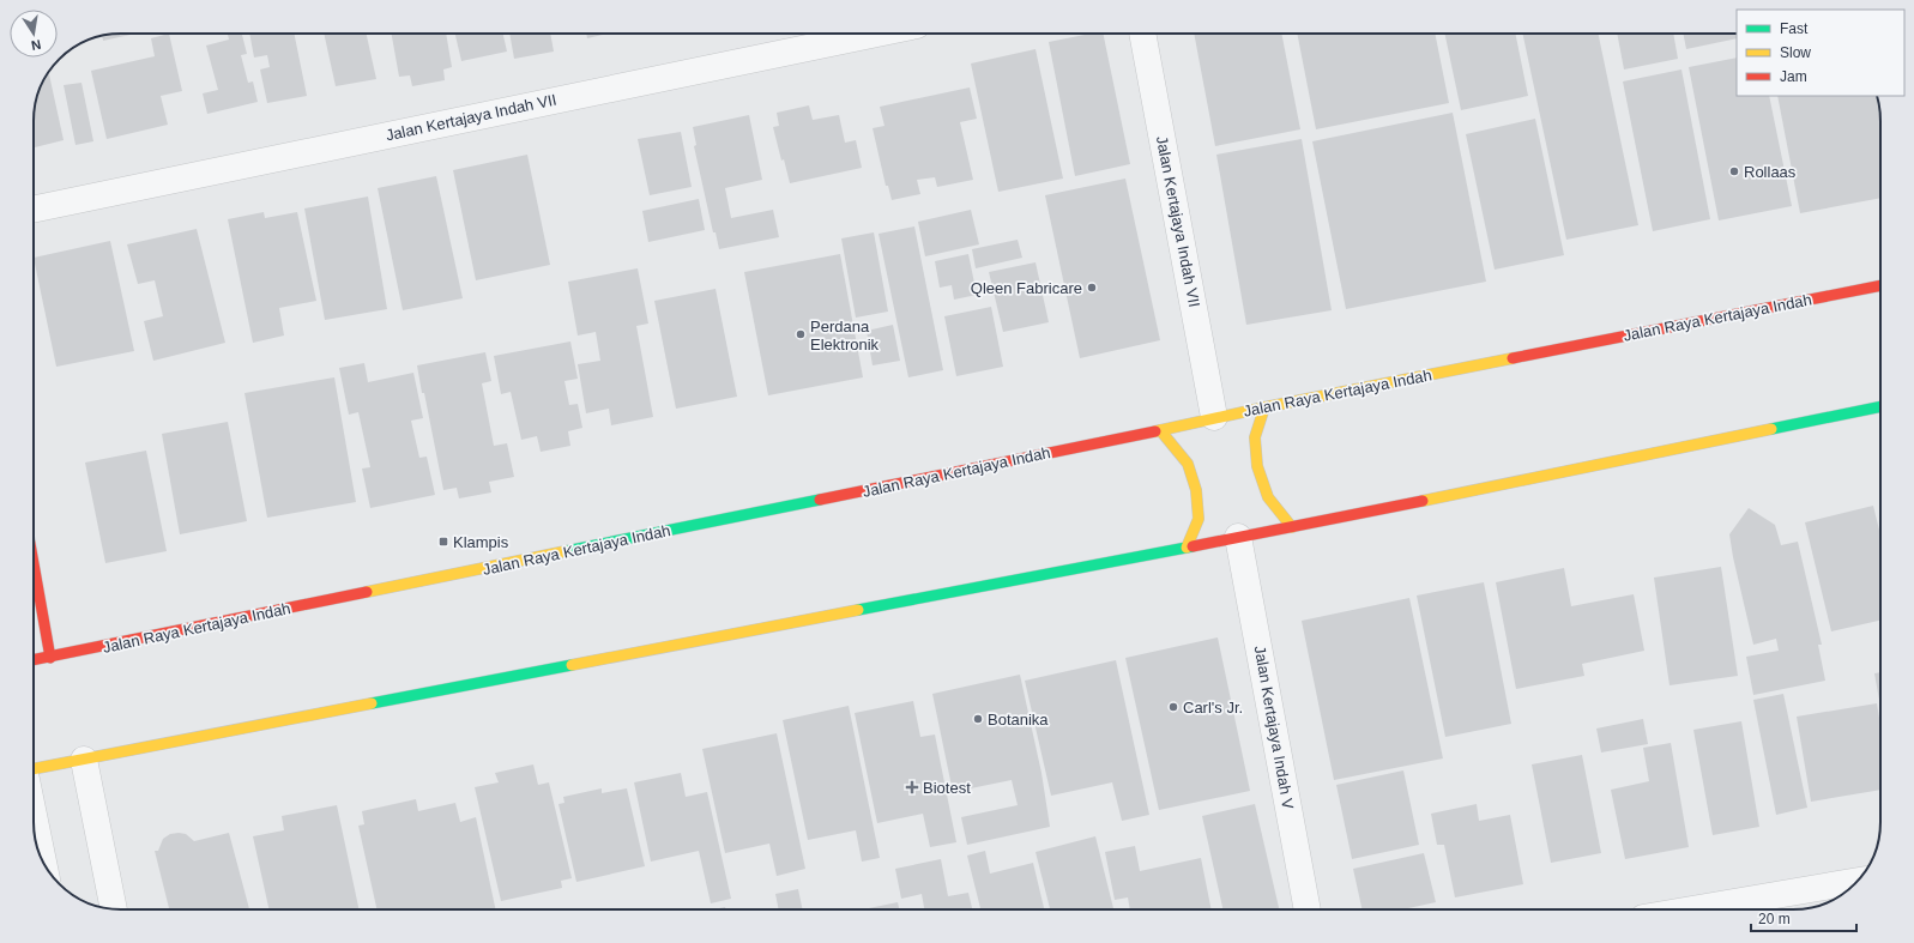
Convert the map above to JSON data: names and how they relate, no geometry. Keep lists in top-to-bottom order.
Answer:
{
  "streets": {
    "main road": ["Jalan Raya Kertajaya Indah"],
    "street": ["Jalan Kertajaya Indah VII", "Jalan Kertajaya Indah V"]
  },
  "crossings": [
    ["Jalan Kertajaya Indah VII", "Jalan Raya Kertajaya Indah"]
  ],
  "places": {
    "other": [
      "Rollaas",
      "Qleen Fabricare",
      "Perdana Elektronik",
      "Carl's Jr.",
      "Botanika"
    ],
    "transit": ["Klampis"],
    "health": ["Biotest"]
  },
  "legend": ["Fast", "Slow", "Jam"],
  "scale_bar": "20 m",
  "north": "bottom"
}
